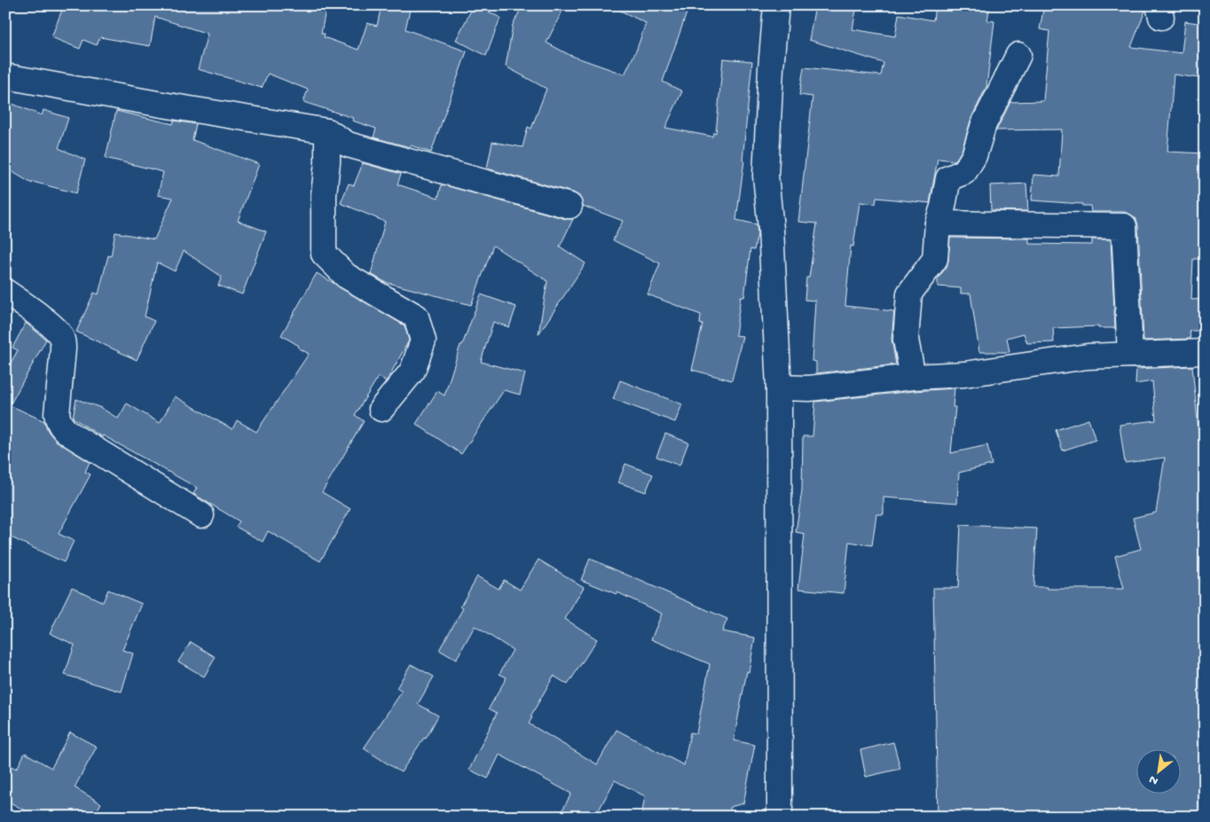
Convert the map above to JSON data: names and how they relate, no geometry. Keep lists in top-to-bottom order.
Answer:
{
  "north": "bottom left"
}
